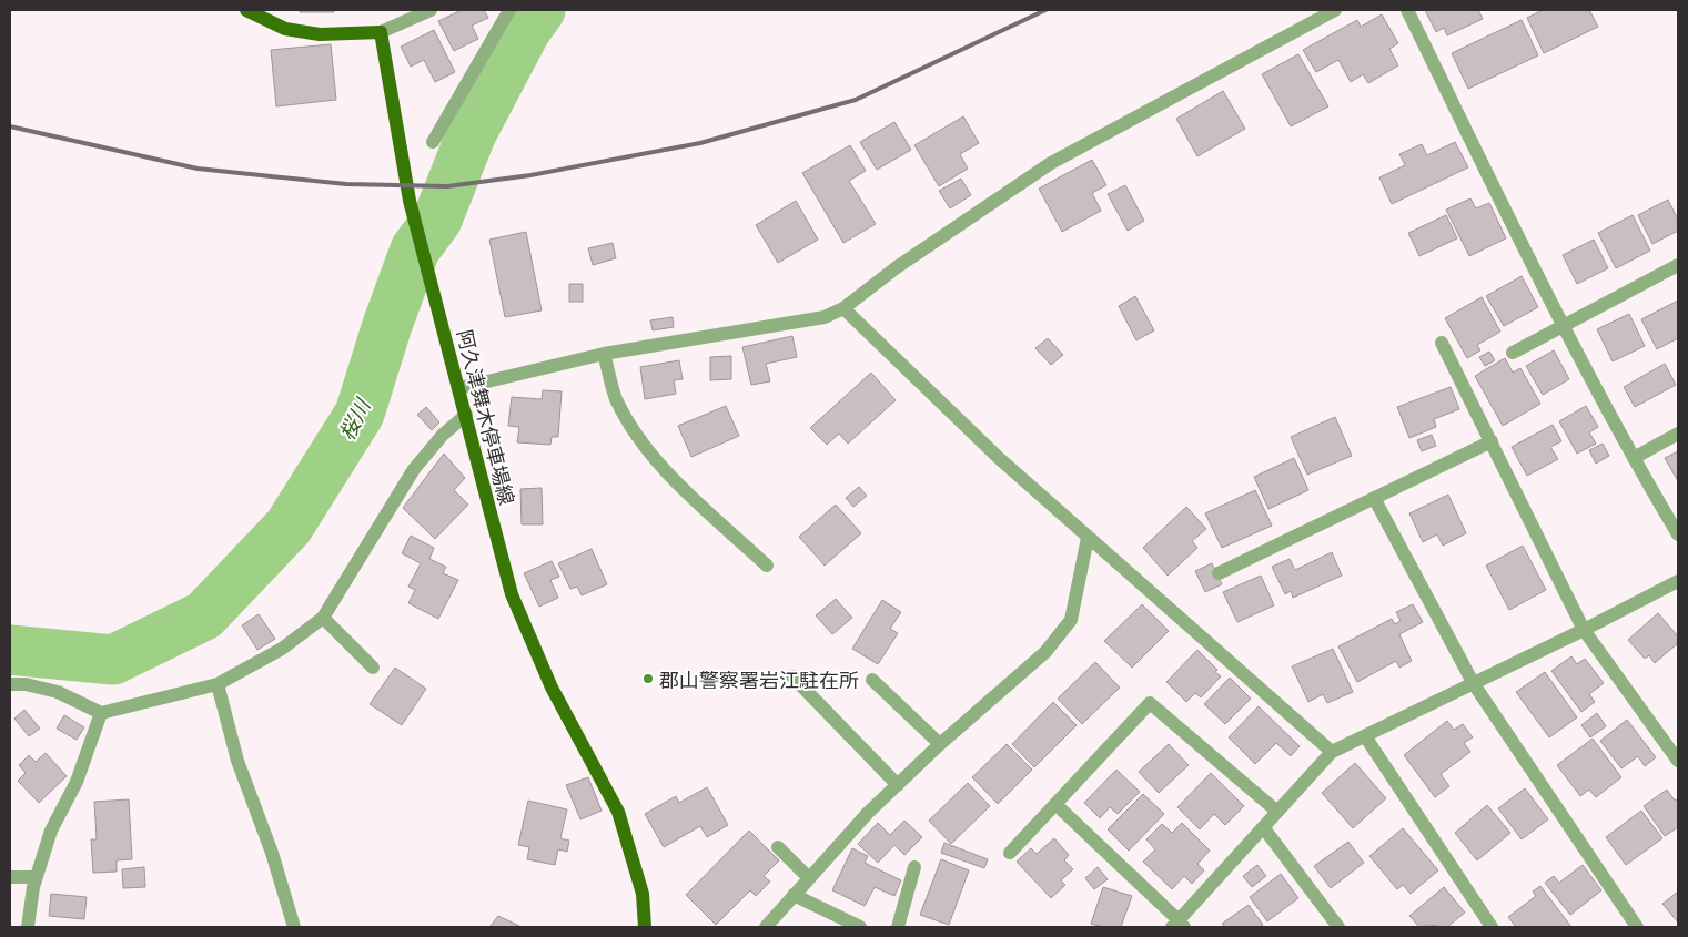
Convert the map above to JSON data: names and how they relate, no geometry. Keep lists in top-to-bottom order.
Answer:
{
  "streets": {
    "main road": ["阿久津舞木停車場線"]
  },
  "water": ["桜川"],
  "places": ["郡山警察署岩江駐在所"]
}
